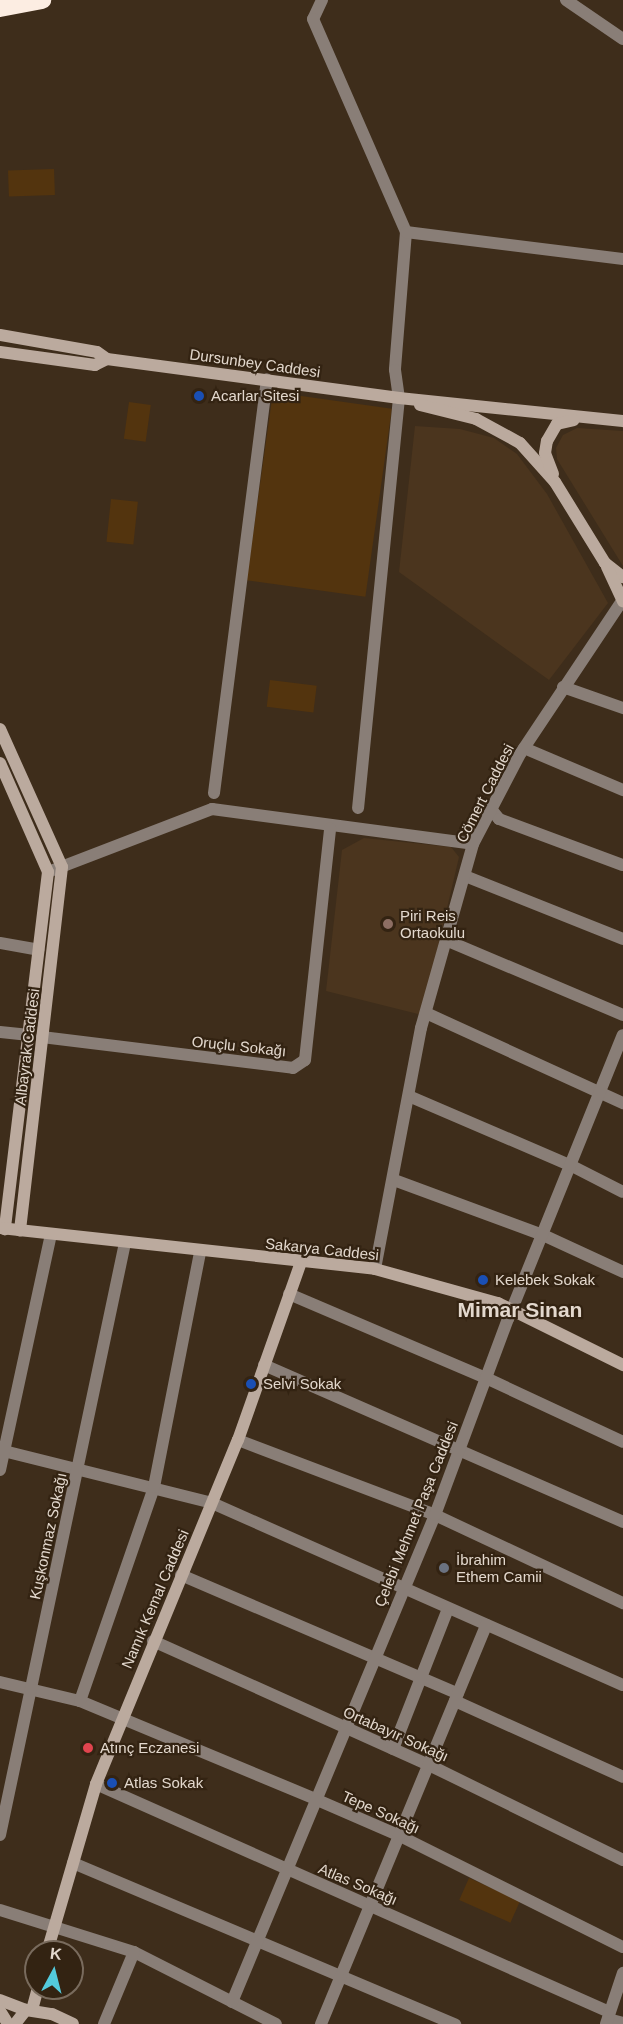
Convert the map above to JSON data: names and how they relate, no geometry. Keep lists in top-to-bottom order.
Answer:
{
  "streets": {
    "street": [
      "Dursunbey Caddesi",
      "Cömert Caddesi",
      "Oruçlu Sokağı",
      "Albayrak Caddesi",
      "Sakarya Caddesi",
      "Çelebi Mehmet Paşa Caddesi",
      "Kuşkonmaz Sokağı",
      "Namık Kemal Caddesi",
      "Ortabayır Sokağı",
      "Tepe Sokağı",
      "Atlas Sokağı"
    ]
  },
  "crossings": [
    ["Cömert Caddesi", "Sakarya Caddesi"],
    ["Oruçlu Sokağı", "Albayrak Caddesi"],
    ["Albayrak Caddesi", "Sakarya Caddesi"],
    ["Sakarya Caddesi", "Çelebi Mehmet Paşa Caddesi"],
    ["Sakarya Caddesi", "Kuşkonmaz Sokağı"],
    ["Sakarya Caddesi", "Namık Kemal Caddesi"],
    ["Çelebi Mehmet Paşa Caddesi", "Ortabayır Sokağı"],
    ["Çelebi Mehmet Paşa Caddesi", "Tepe Sokağı"],
    ["Çelebi Mehmet Paşa Caddesi", "Atlas Sokağı"],
    ["Kuşkonmaz Sokağı", "Tepe Sokağı"],
    ["Namık Kemal Caddesi", "Ortabayır Sokağı"],
    ["Namık Kemal Caddesi", "Tepe Sokağı"],
    ["Namık Kemal Caddesi", "Atlas Sokağı"]
  ],
  "districts": ["Mimar Sinan"],
  "places": [
    "Acarlar Sitesi",
    "Piri Reis Ortaokulu",
    "Kelebek Sokak",
    "Selvi Sokak",
    "İbrahim Ethem Camii",
    "Atınç Eczanesi",
    "Atlas Sokak"
  ],
  "north": "top"
}
